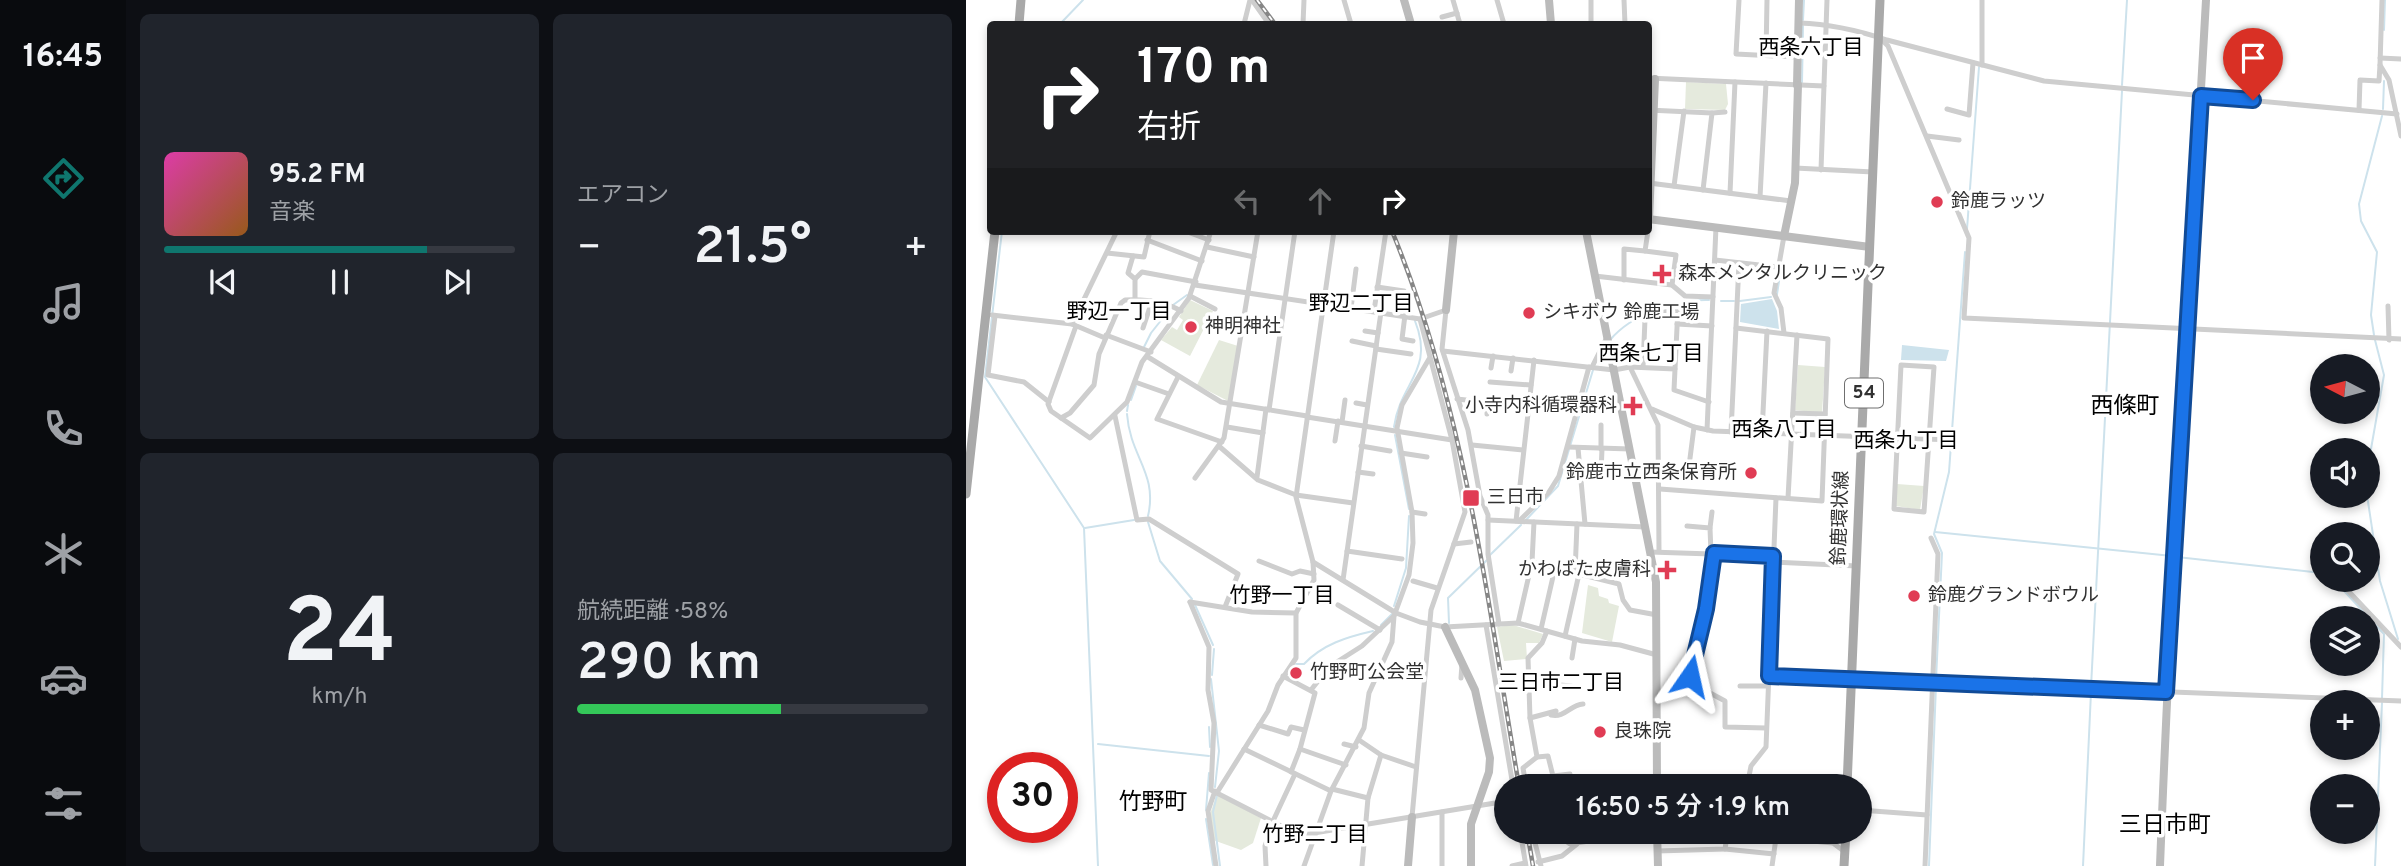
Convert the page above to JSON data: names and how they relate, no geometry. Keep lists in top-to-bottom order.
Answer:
{
  "streets": {
    "main road": ["54", "鈴鹿環状線"]
  },
  "districts": [
    "西条六丁目",
    "野辺二丁目",
    "野辺一丁目",
    "西条七丁目",
    "西條町",
    "西条八丁目",
    "西条九丁目",
    "竹野一丁目",
    "三日市二丁目",
    "竹野町",
    "三日市町",
    "竹野二丁目"
  ],
  "places": {
    "other": [
      "鈴鹿ラッツ",
      "シキボウ 鈴鹿工場",
      "神明神社",
      "鈴鹿市立西条保育所",
      "鈴鹿グランドボウル",
      "竹野町公会堂",
      "良珠院"
    ],
    "health": ["森本メンタルクリニック", "小寺内科循環器科", "かわばた皮膚科"],
    "transit": ["三日市"]
  },
  "north": "left",
  "page": {
    "tabs": "16:45",
    "tile": [
      "エアコン",
      ["24", "km/h"],
      ["航続距離 · 58%", "290 km"]
    ],
    "turn": ["170 m", "右折"],
    "song": ["95.2 FM", "音楽"],
    "heat": ["−", "21.5°", "+"],
    "map_buttons": ["+", "−"],
    "limit": "30",
    "trip": "16:50 · 5 分 · 1.9 km"
  }
}
